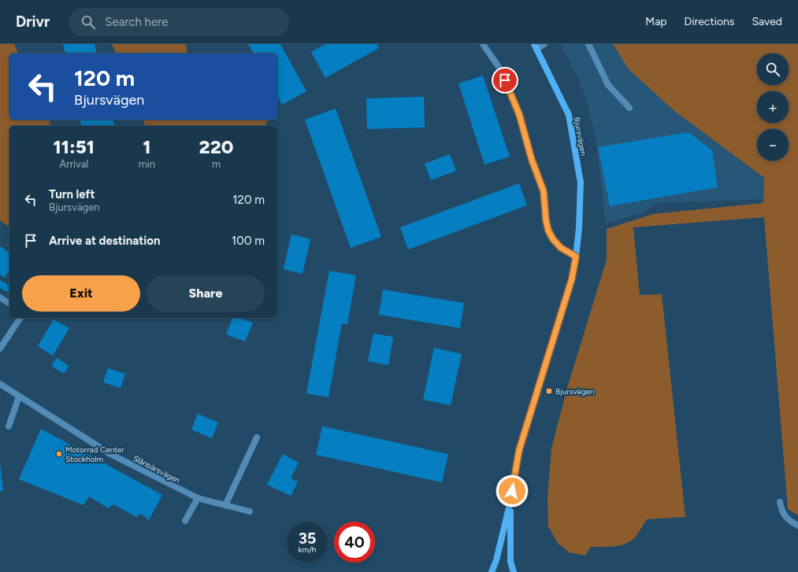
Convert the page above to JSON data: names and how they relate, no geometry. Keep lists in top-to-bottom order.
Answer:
{
  "streets": {
    "street": ["Bjursvägen", "Slånbärsvägen"]
  },
  "places": {
    "transit": ["Bjursvägen"],
    "other": ["Motorrad Center Stockholm"]
  },
  "page": {
    "header": "Drivr",
    "search": "Search here",
    "nav": ["Map", "Directions", "Saved"],
    "map_buttons": ["+", "−"],
    "turn": ["120 m", "Bjursvägen"],
    "eta": [
      "11:51",
      "Arrival",
      "1",
      "min",
      "220",
      "m"
    ],
    "list": [
      {
        "name": "Turn left",
        "note": "Bjursvägen",
        "value": "120 m"
      },
      {
        "name": "Arrive at destination",
        "value": "100 m"
      }
    ],
    "buttons": ["Exit", "Share"],
    "speed": "35 km/h",
    "limit": "40"
  }
}
